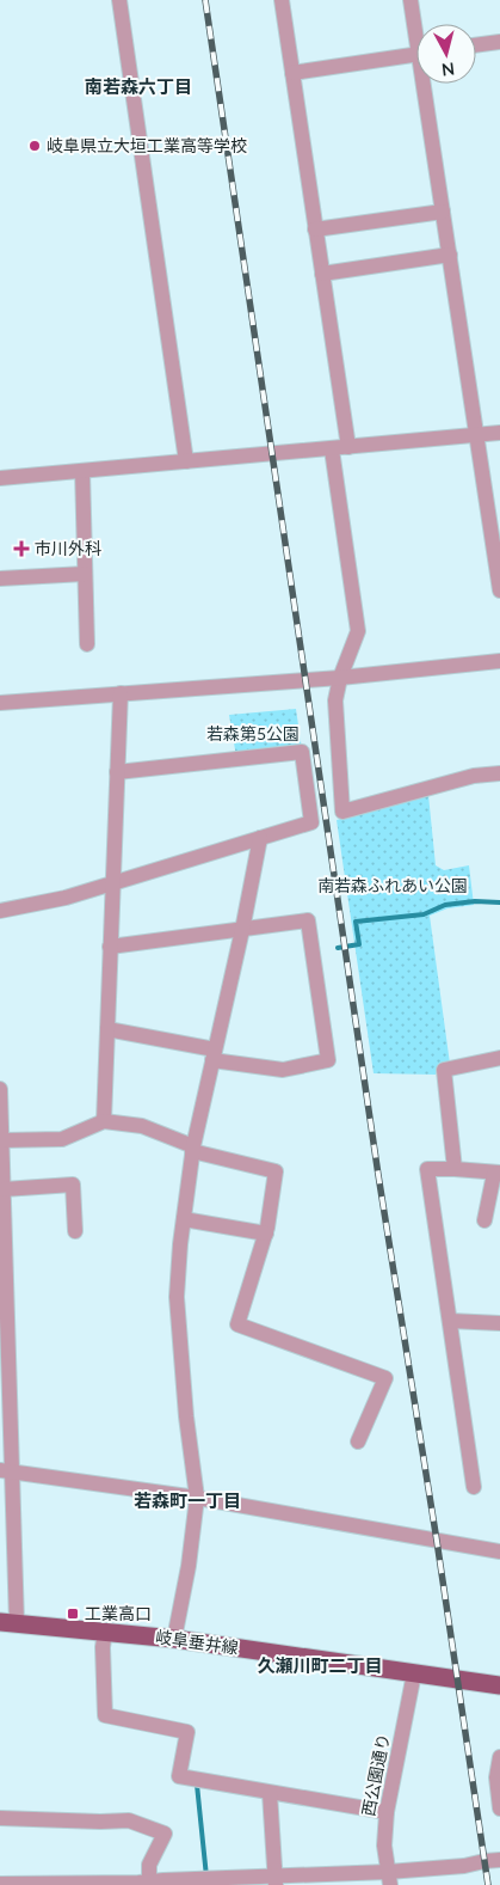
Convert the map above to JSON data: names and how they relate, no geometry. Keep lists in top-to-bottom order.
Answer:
{
  "streets": {
    "main road": ["岐阜垂井線"],
    "street": ["西公園通り"]
  },
  "crossings": [
    ["岐阜垂井線", "西公園通り"]
  ],
  "districts": ["南若森六丁目", "若森町一丁目", "久瀬川町二丁目"],
  "parks": ["若森第5公園", "南若森ふれあい公園"],
  "places": {
    "other": ["岐阜県立大垣工業高等学校"],
    "health": ["市川外科"],
    "transit": ["工業高口"]
  },
  "north": "bottom"
}
